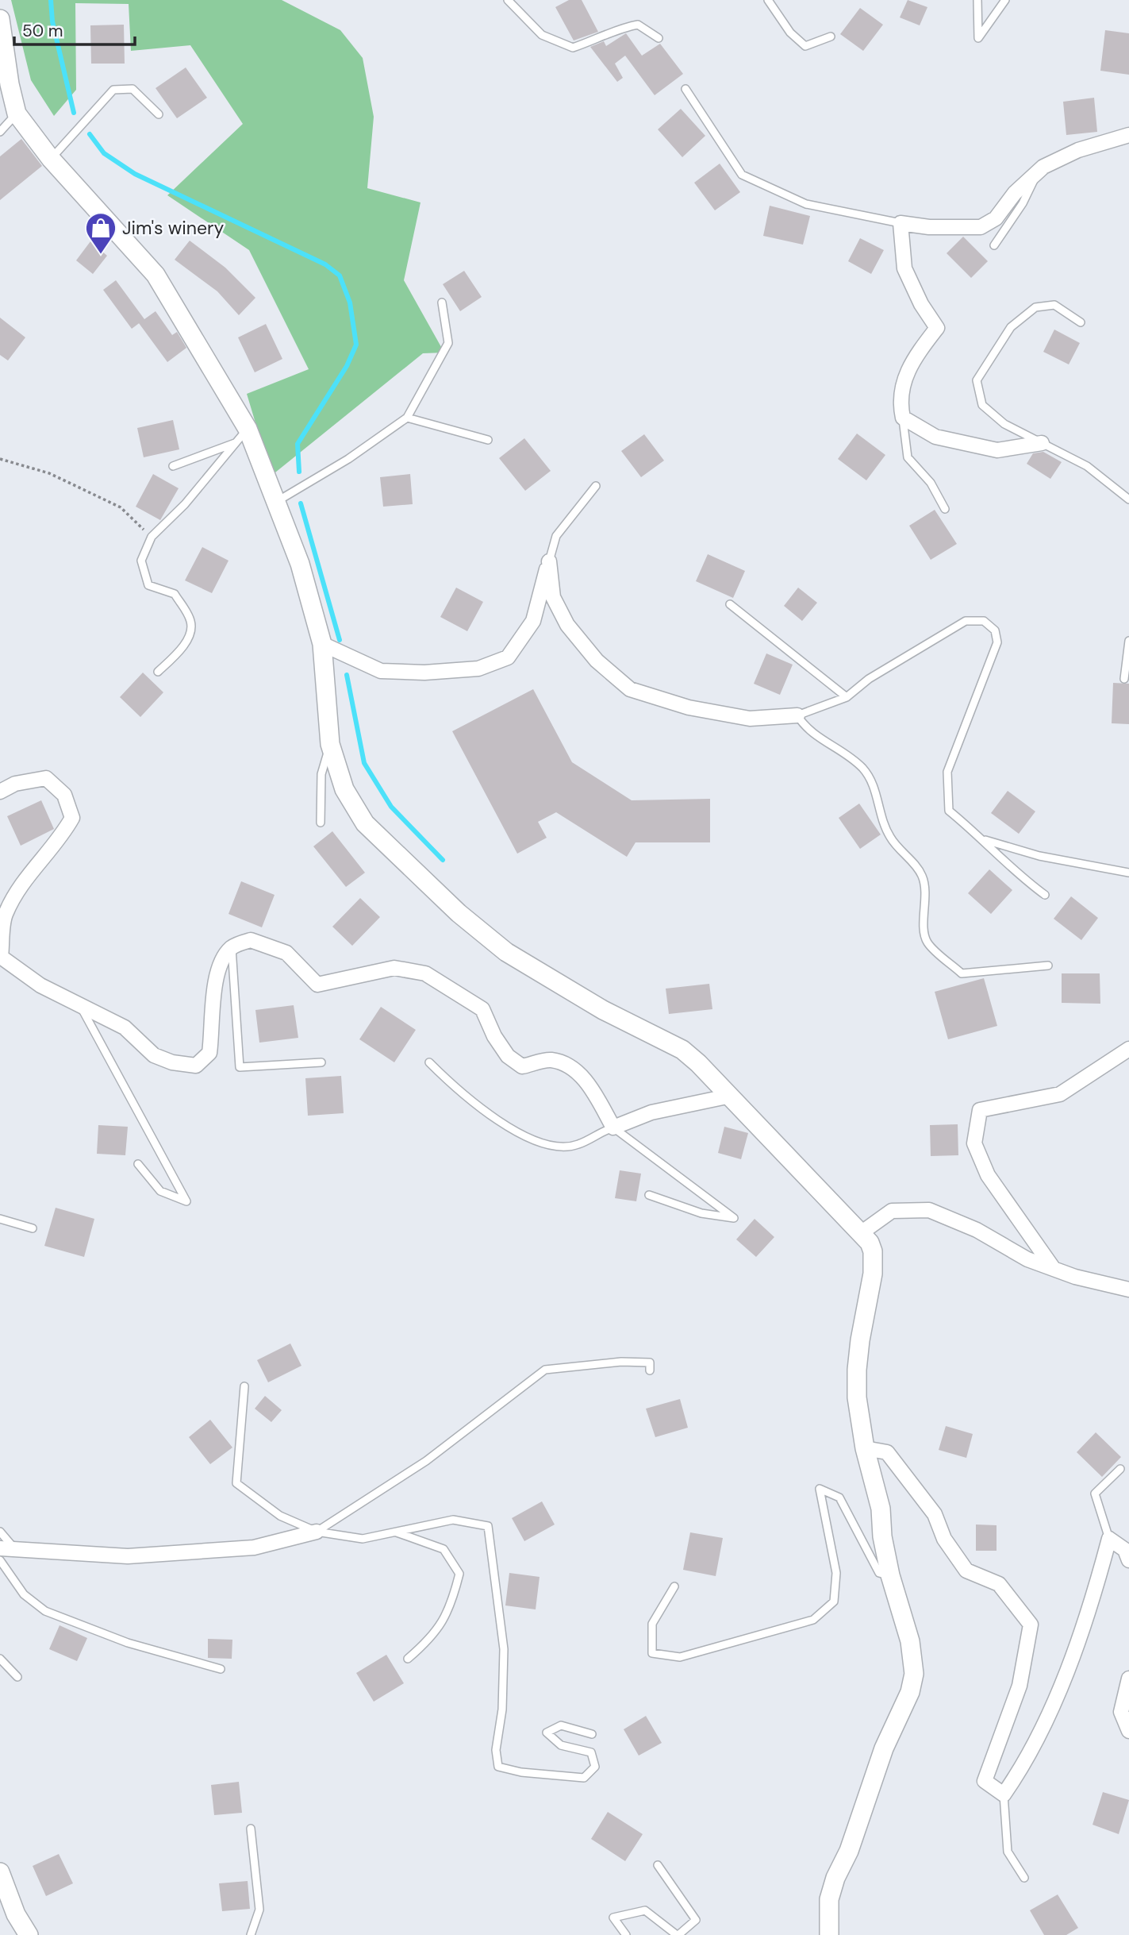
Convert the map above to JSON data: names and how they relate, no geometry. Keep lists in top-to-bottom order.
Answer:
{
  "places": {
    "shop": ["Jim's winery"]
  },
  "scale_bar": "50 m"
}
